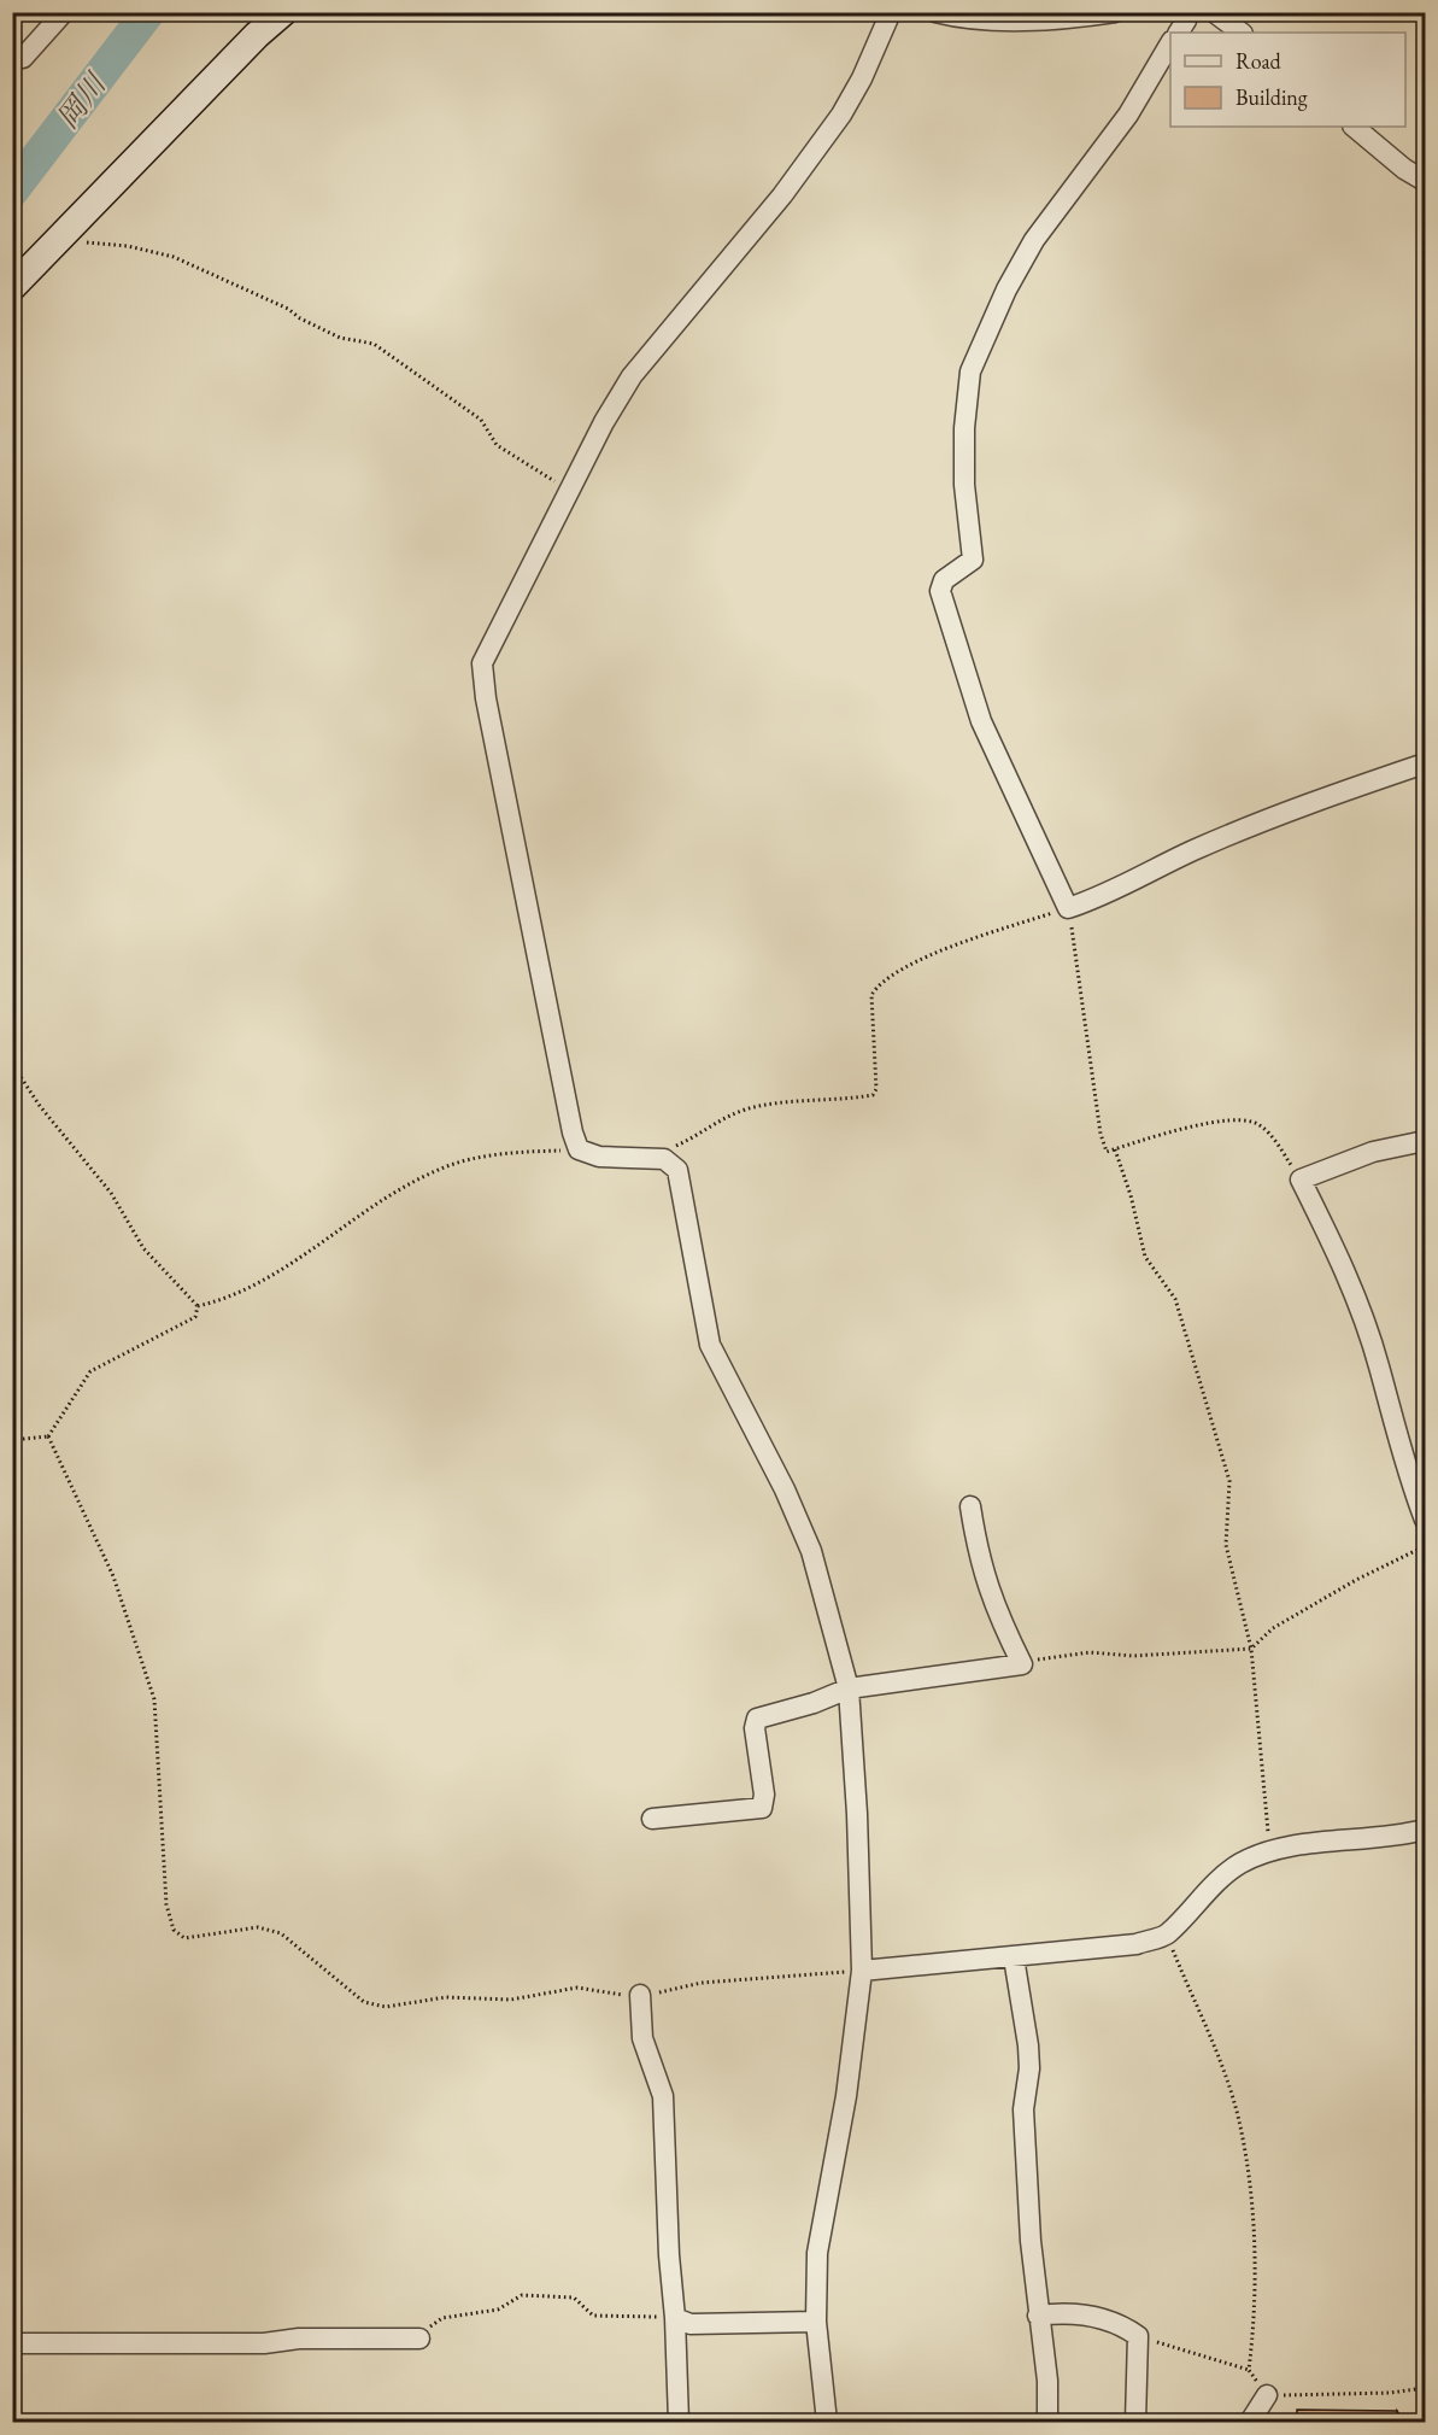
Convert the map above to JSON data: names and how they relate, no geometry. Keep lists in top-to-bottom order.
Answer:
{
  "water": ["岡川"],
  "legend": ["Road", "Building"]
}
